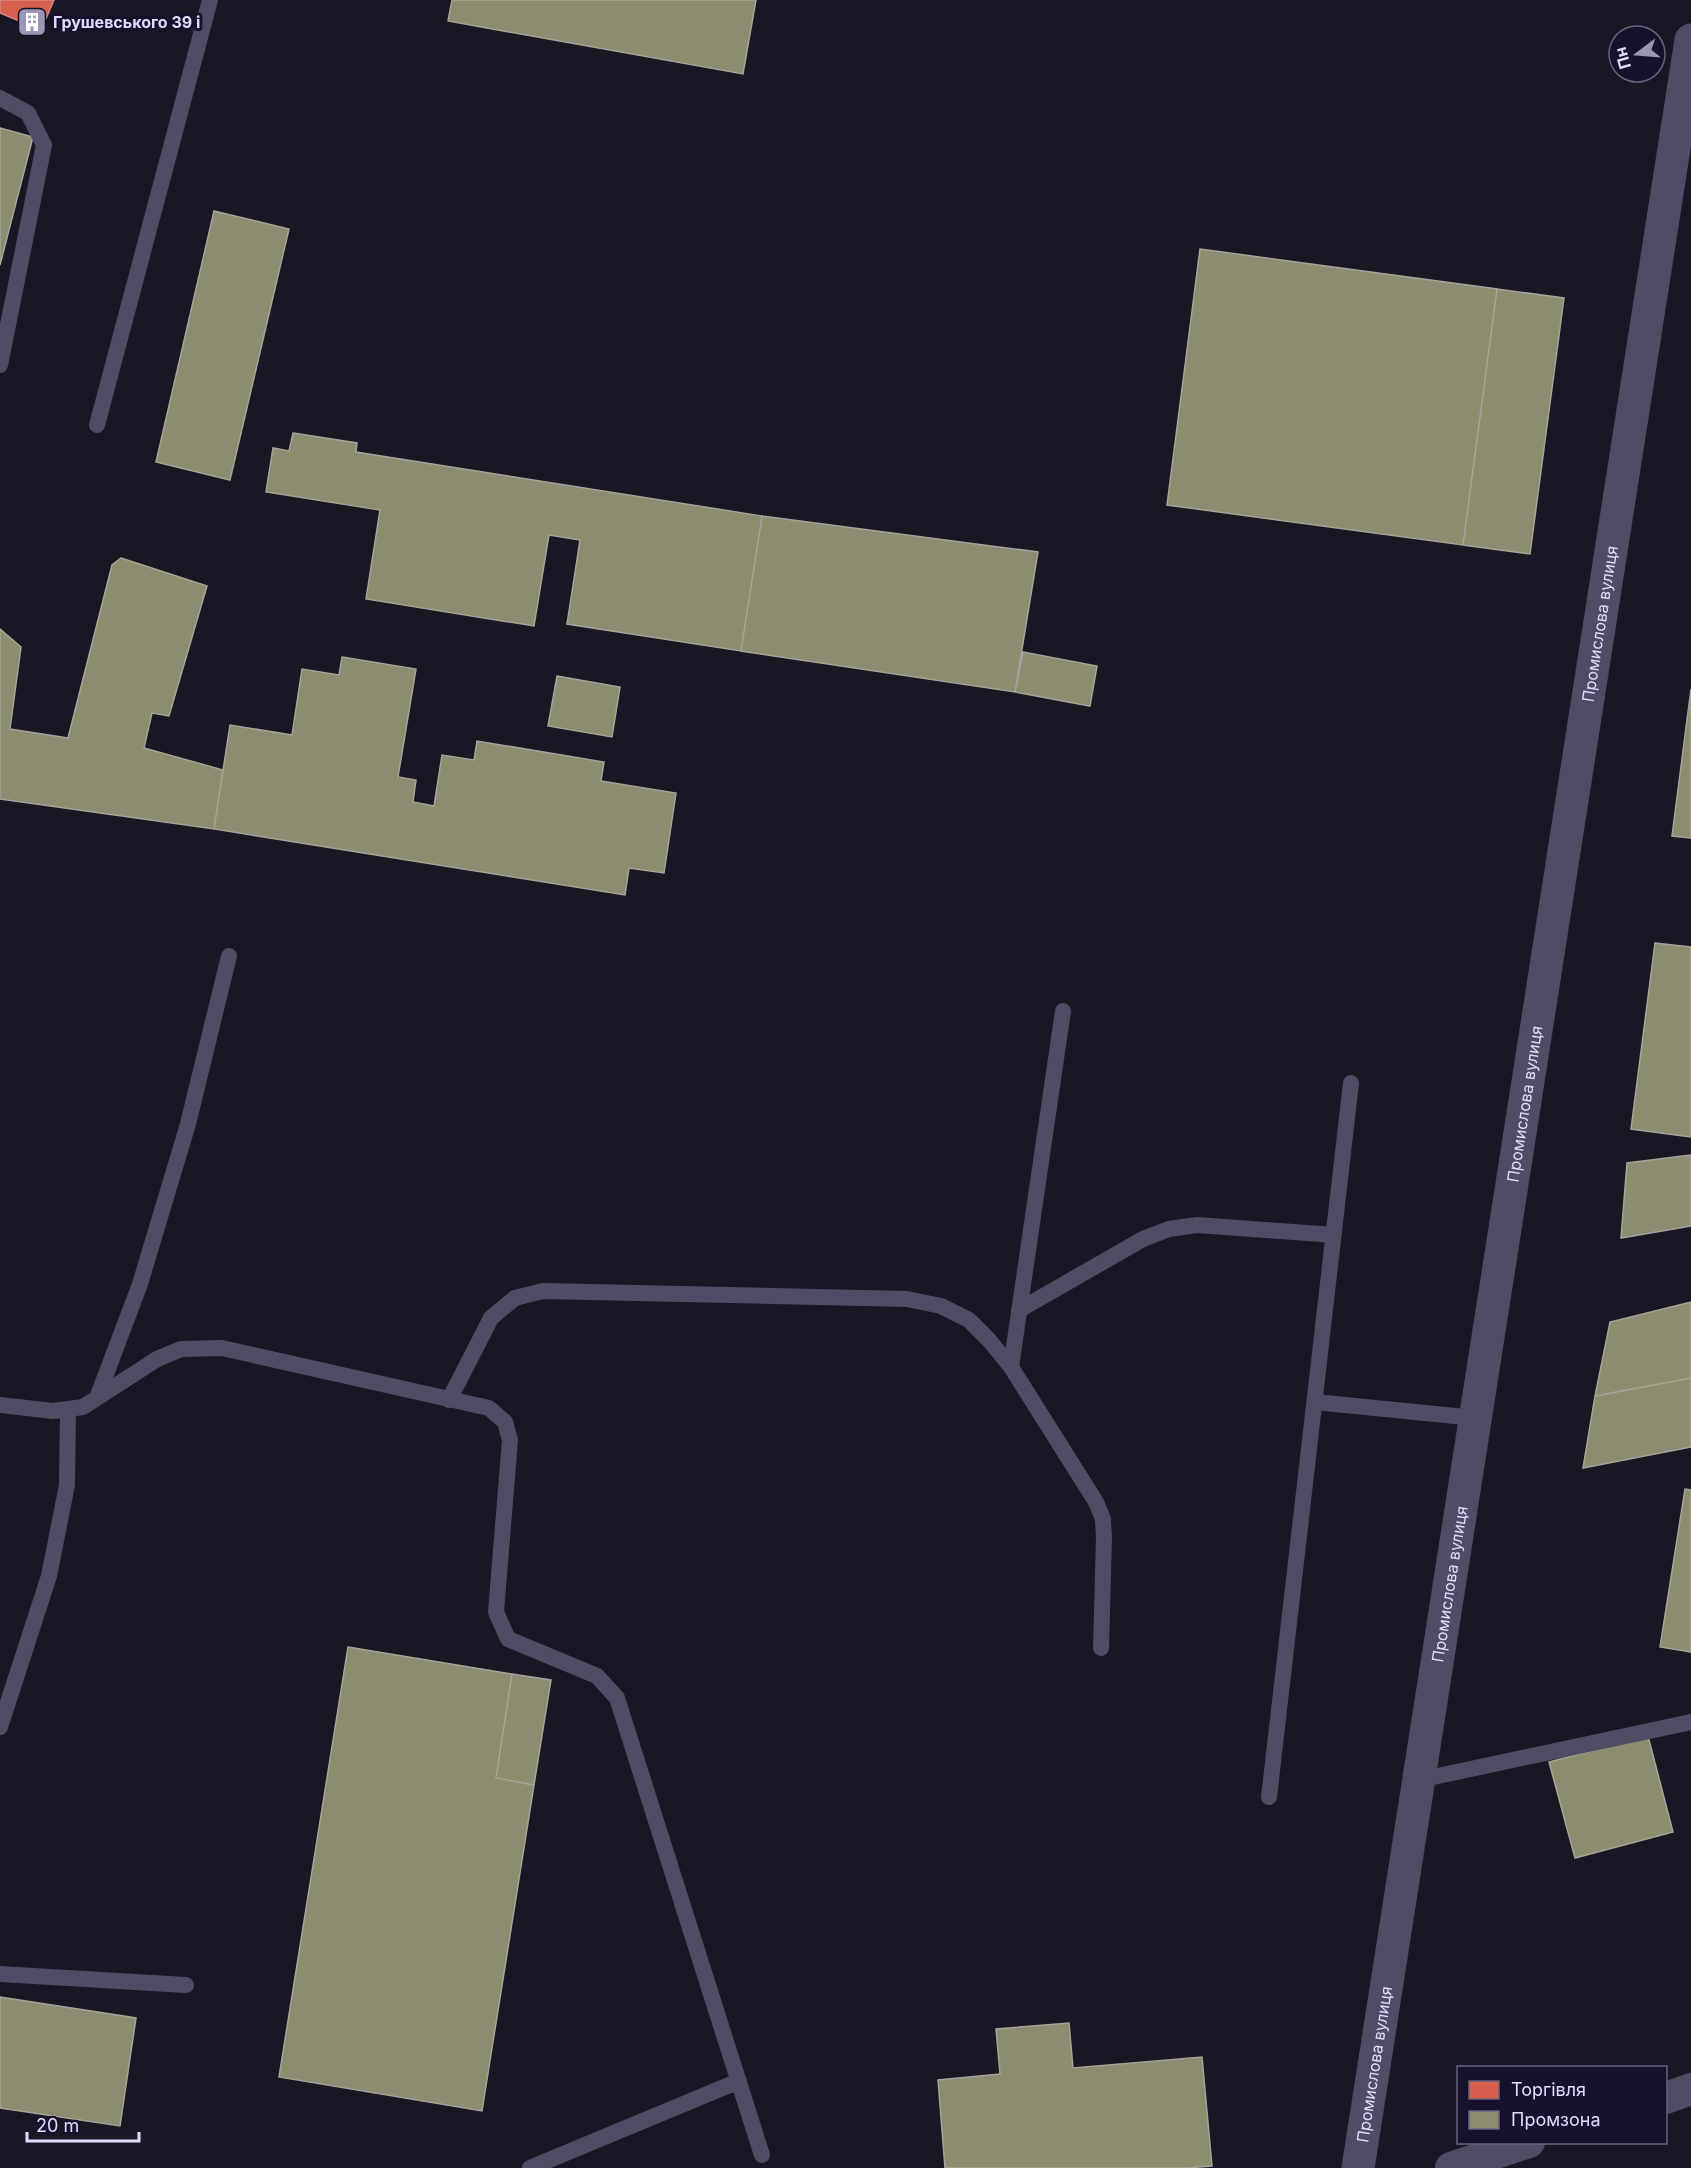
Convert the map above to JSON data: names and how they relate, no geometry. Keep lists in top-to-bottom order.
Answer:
{
  "streets": {
    "street": ["Промислова вулиця"]
  },
  "places": {
    "building": ["Грушевського 39 і"]
  },
  "legend": ["Торгівля", "Промзона"],
  "scale_bar": "20 m",
  "north": "left"
}
